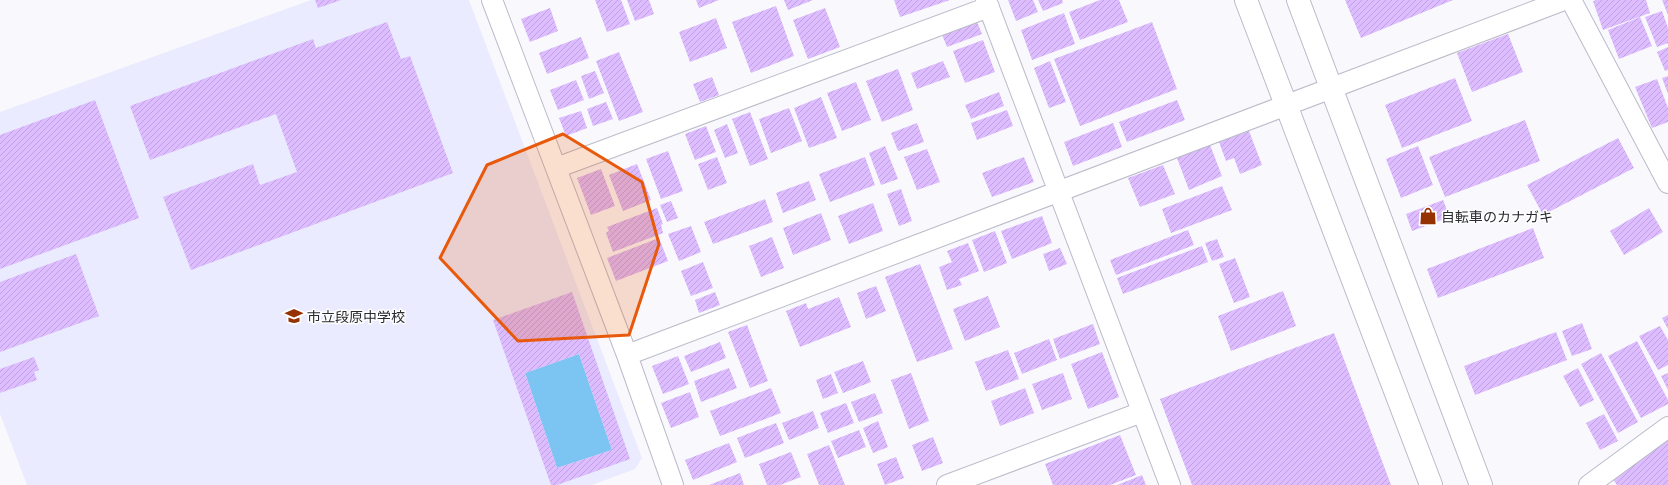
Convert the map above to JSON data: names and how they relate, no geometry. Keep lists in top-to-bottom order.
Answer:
{
  "places": {
    "shop": ["自転車のカナガキ"],
    "school or university": ["市立段原中学校"]
  }
}
